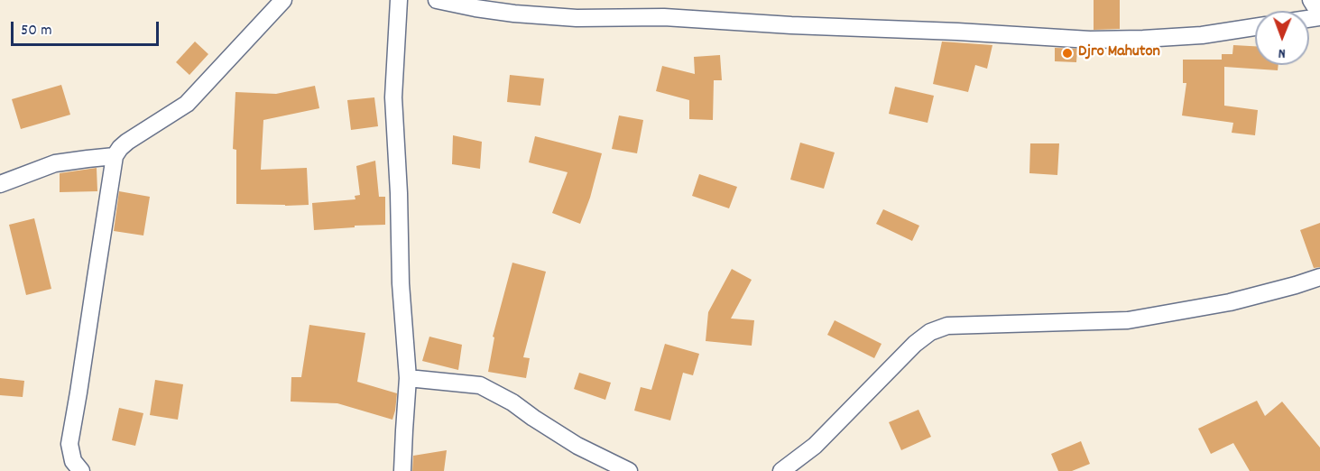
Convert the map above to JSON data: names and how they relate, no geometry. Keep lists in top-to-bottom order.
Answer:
{
  "places": ["Djro Mahuton"],
  "scale_bar": "50 m",
  "north": "bottom"
}
